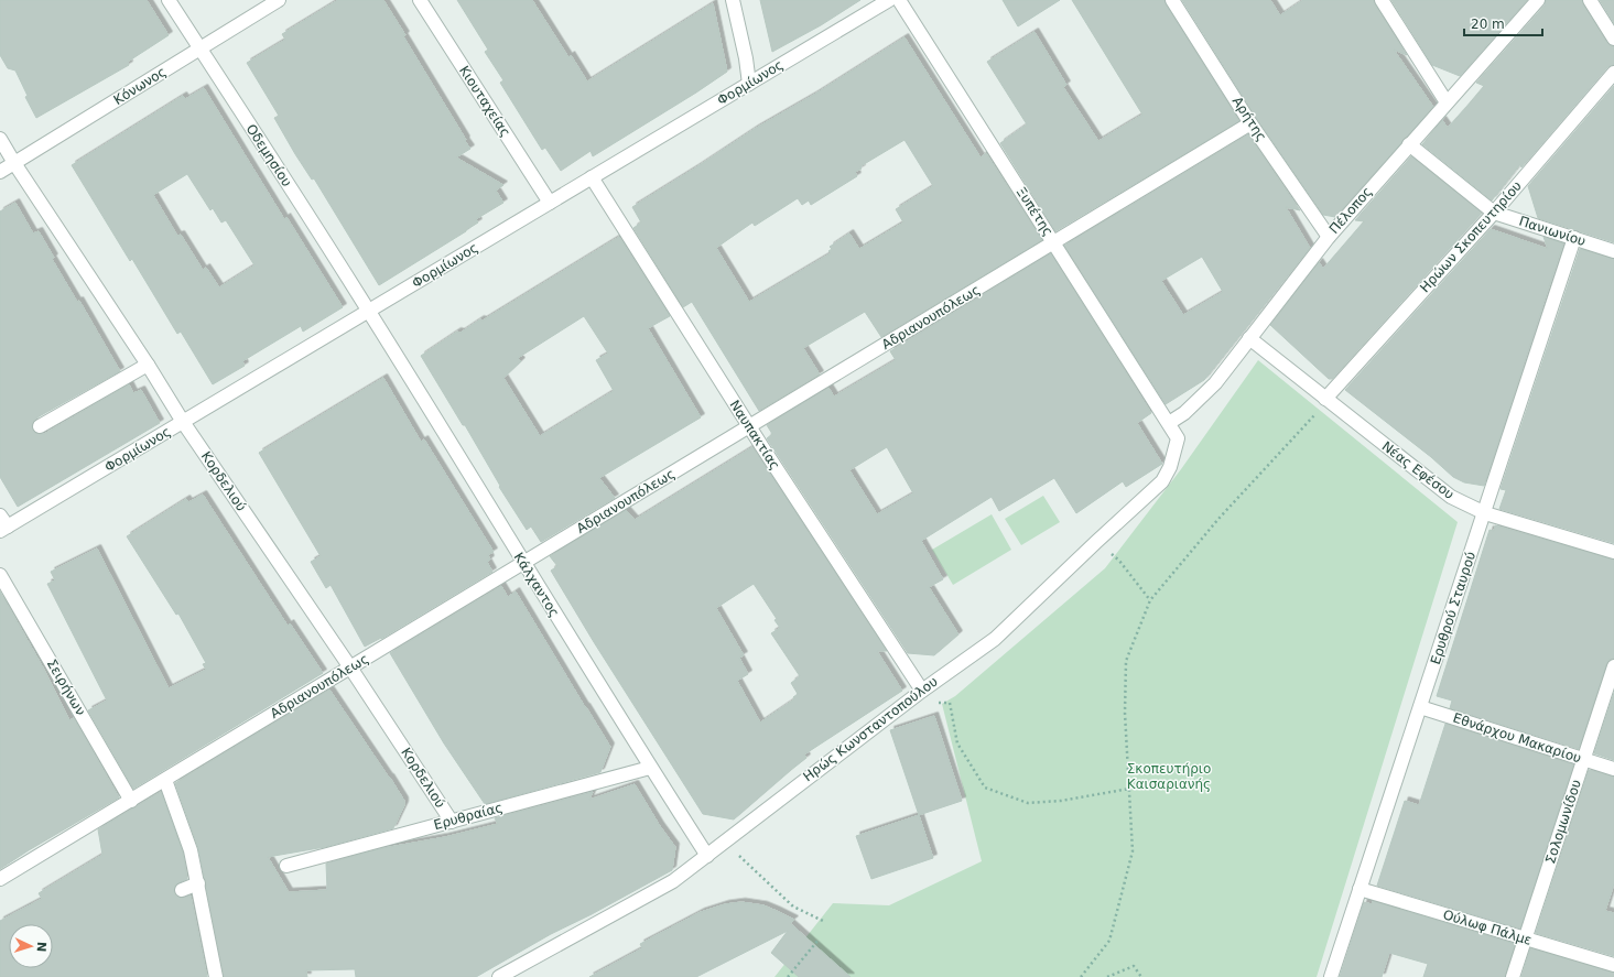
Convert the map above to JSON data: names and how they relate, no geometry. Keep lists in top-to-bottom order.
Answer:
{
  "streets": {
    "street": [
      "Φορμίωνος",
      "Κόνωνος",
      "Κιουταχείας",
      "Αρήτης",
      "Οδεμησίου",
      "Πέλοπος",
      "Ξυπέτης",
      "Πανιωνίου",
      "Ηρώων Σκοπευτηρίου",
      "Αδριανουπόλεως",
      "Ναυπακτίας",
      "Νέας Εφέσου",
      "Κορδελιού",
      "Κάλχαντος",
      "Ερυθρού Σταυρού",
      "Σειρήνων",
      "Ηρώς Κωνσταντοπούλου",
      "Εθνάρχου Μακαρίου",
      "Ερυθραίας",
      "Σολομωνίδου",
      "Ούλωφ Πάλμε"
    ]
  },
  "crossings": [
    ["Φορμίωνος", "Κιουταχείας"],
    ["Φορμίωνος", "Οδεμησίου"],
    ["Φορμίωνος", "Ναυπακτίας"],
    ["Φορμίωνος", "Κορδελιού"],
    ["Φορμίωνος", "Κάλχαντος"],
    ["Κόνωνος", "Οδεμησίου"],
    ["Κόνωνος", "Κορδελιού"],
    ["Αρήτης", "Πέλοπος"],
    ["Αρήτης", "Αδριανουπόλεως"],
    ["Οδεμησίου", "Κάλχαντος"],
    ["Πέλοπος", "Ξυπέτης"],
    ["Πέλοπος", "Πανιωνίου"],
    ["Πέλοπος", "Νέας Εφέσου"],
    ["Πέλοπος", "Ηρώς Κωνσταντοπούλου"],
    ["Ξυπέτης", "Αδριανουπόλεως"],
    ["Ξυπέτης", "Ηρώς Κωνσταντοπούλου"],
    ["Πανιωνίου", "Ηρώων Σκοπευτηρίου"],
    ["Πανιωνίου", "Ερυθρού Σταυρού"],
    ["Ηρώων Σκοπευτηρίου", "Νέας Εφέσου"],
    ["Αδριανουπόλεως", "Ναυπακτίας"],
    ["Αδριανουπόλεως", "Κορδελιού"],
    ["Αδριανουπόλεως", "Κάλχαντος"],
    ["Αδριανουπόλεως", "Σειρήνων"],
    ["Ναυπακτίας", "Ηρώς Κωνσταντοπούλου"],
    ["Νέας Εφέσου", "Ερυθρού Σταυρού"],
    ["Κορδελιού", "Ερυθραίας"],
    ["Κάλχαντος", "Ηρώς Κωνσταντοπούλου"],
    ["Κάλχαντος", "Ερυθραίας"],
    ["Ερυθρού Σταυρού", "Εθνάρχου Μακαρίου"],
    ["Ερυθρού Σταυρού", "Ούλωφ Πάλμε"],
    ["Εθνάρχου Μακαρίου", "Σολομωνίδου"],
    ["Σολομωνίδου", "Ούλωφ Πάλμε"]
  ],
  "parks": ["Σκοπευτήριο Καισαριανής"],
  "scale_bar": "20 m",
  "north": "right"
}
